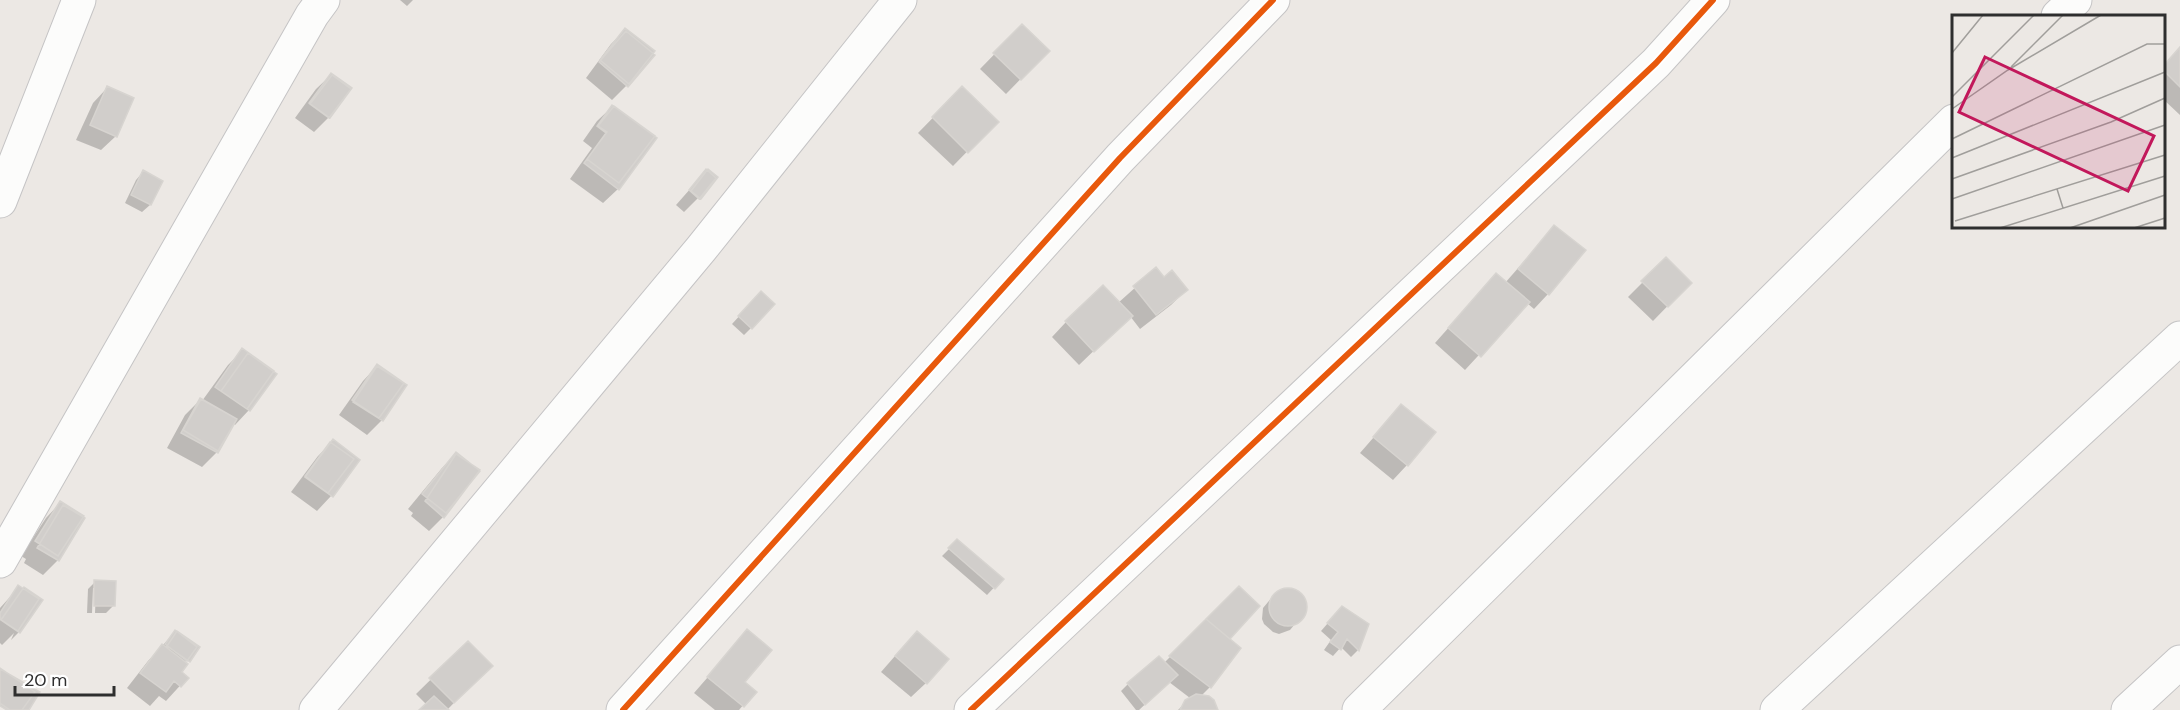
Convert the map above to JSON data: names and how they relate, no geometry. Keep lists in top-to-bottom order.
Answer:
{
  "scale_bar": "20 m"
}
